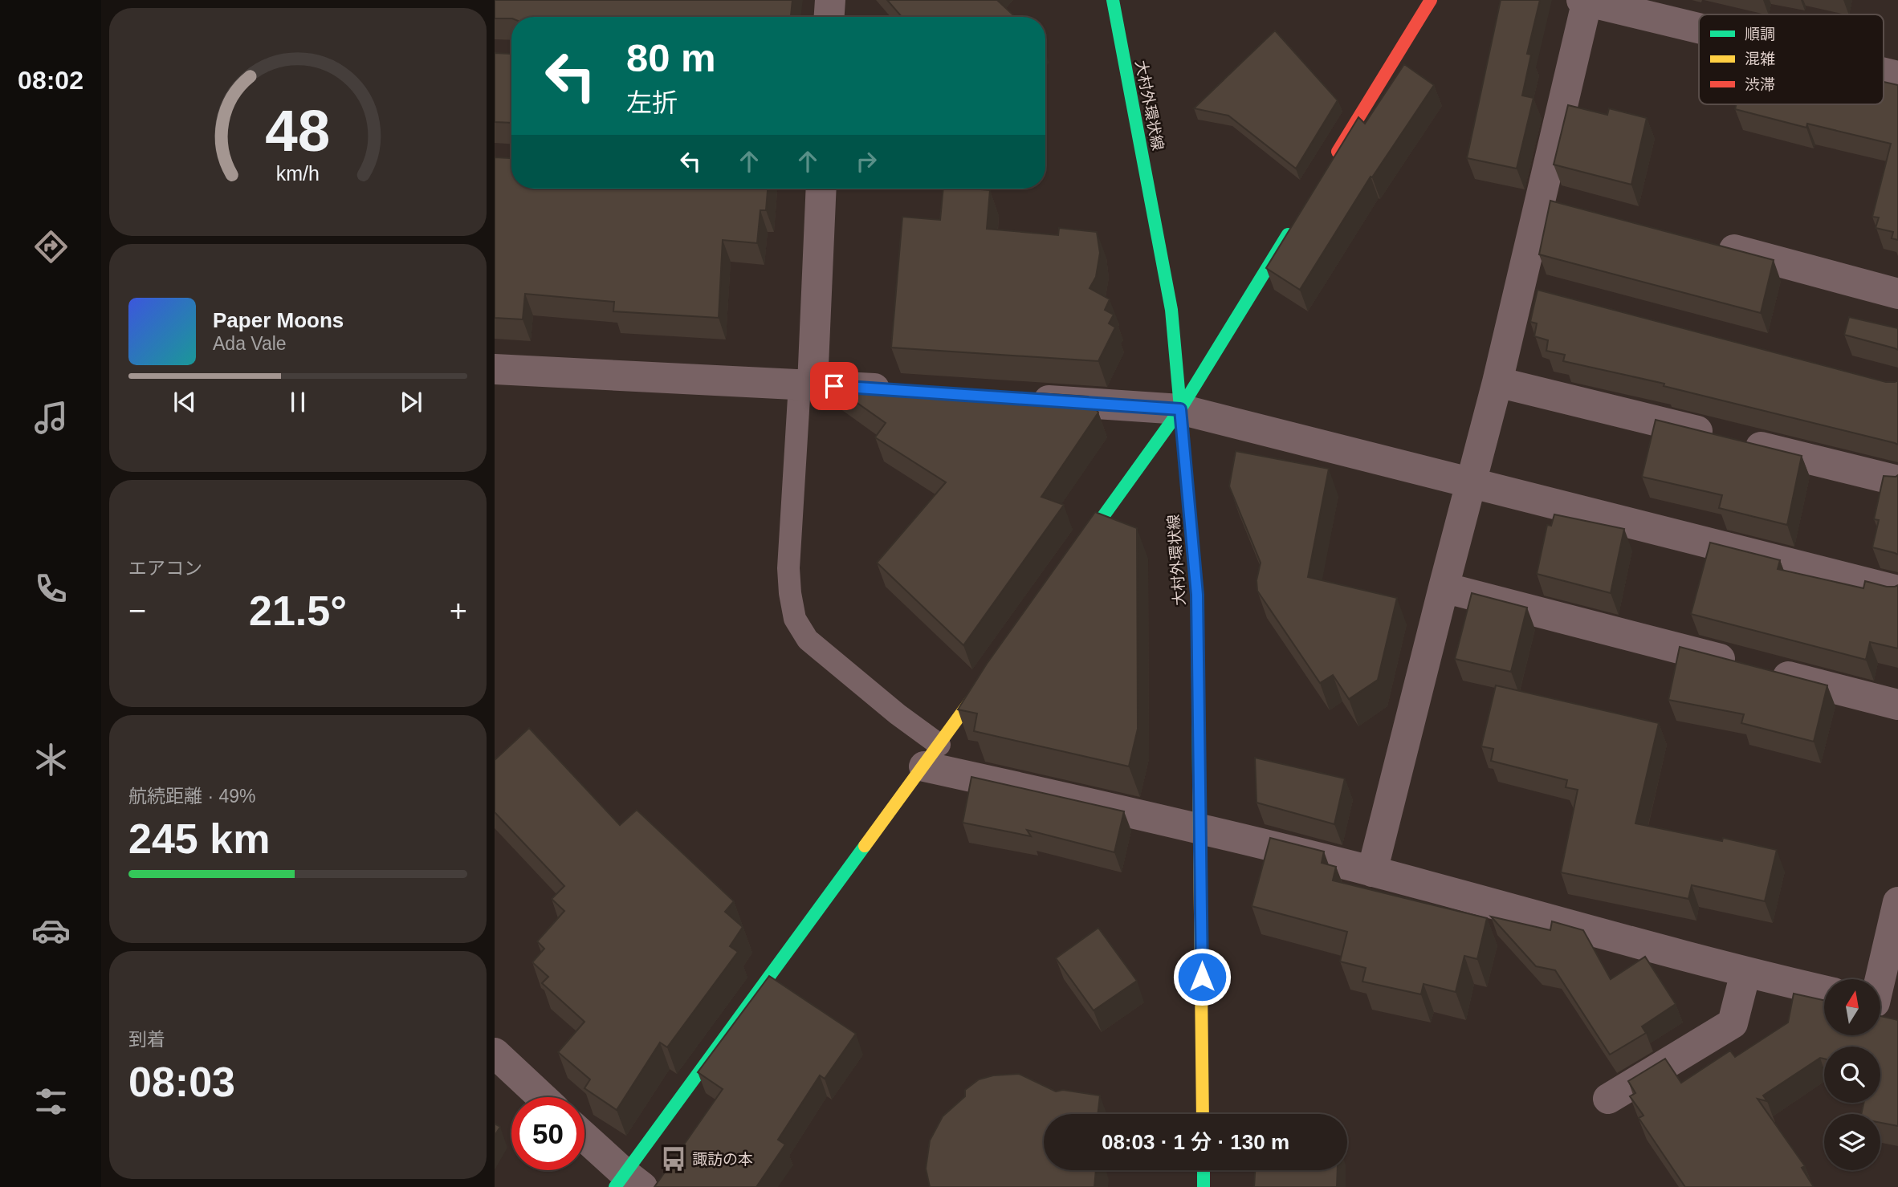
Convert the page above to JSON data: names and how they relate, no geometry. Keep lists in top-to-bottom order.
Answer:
{
  "streets": {
    "street": ["大村外環状線"]
  },
  "places": {
    "bus stop": ["諏訪の本"]
  },
  "legend": ["順調", "混雑", "渋滞"],
  "north": "top",
  "page": {
    "tabs": "08:02",
    "turn": ["80 m", "左折"],
    "song": ["Paper Moons", "Ada Vale"],
    "tile": [
      "エアコン",
      ["航続距離 · 49%", "245 km"],
      ["到着", "08:03"]
    ],
    "heat": ["−", "21.5°", "+"],
    "limit": "50",
    "trip": "08:03 · 1 分 · 130 m",
    "gauge": ["48", "km/h"]
  }
}
